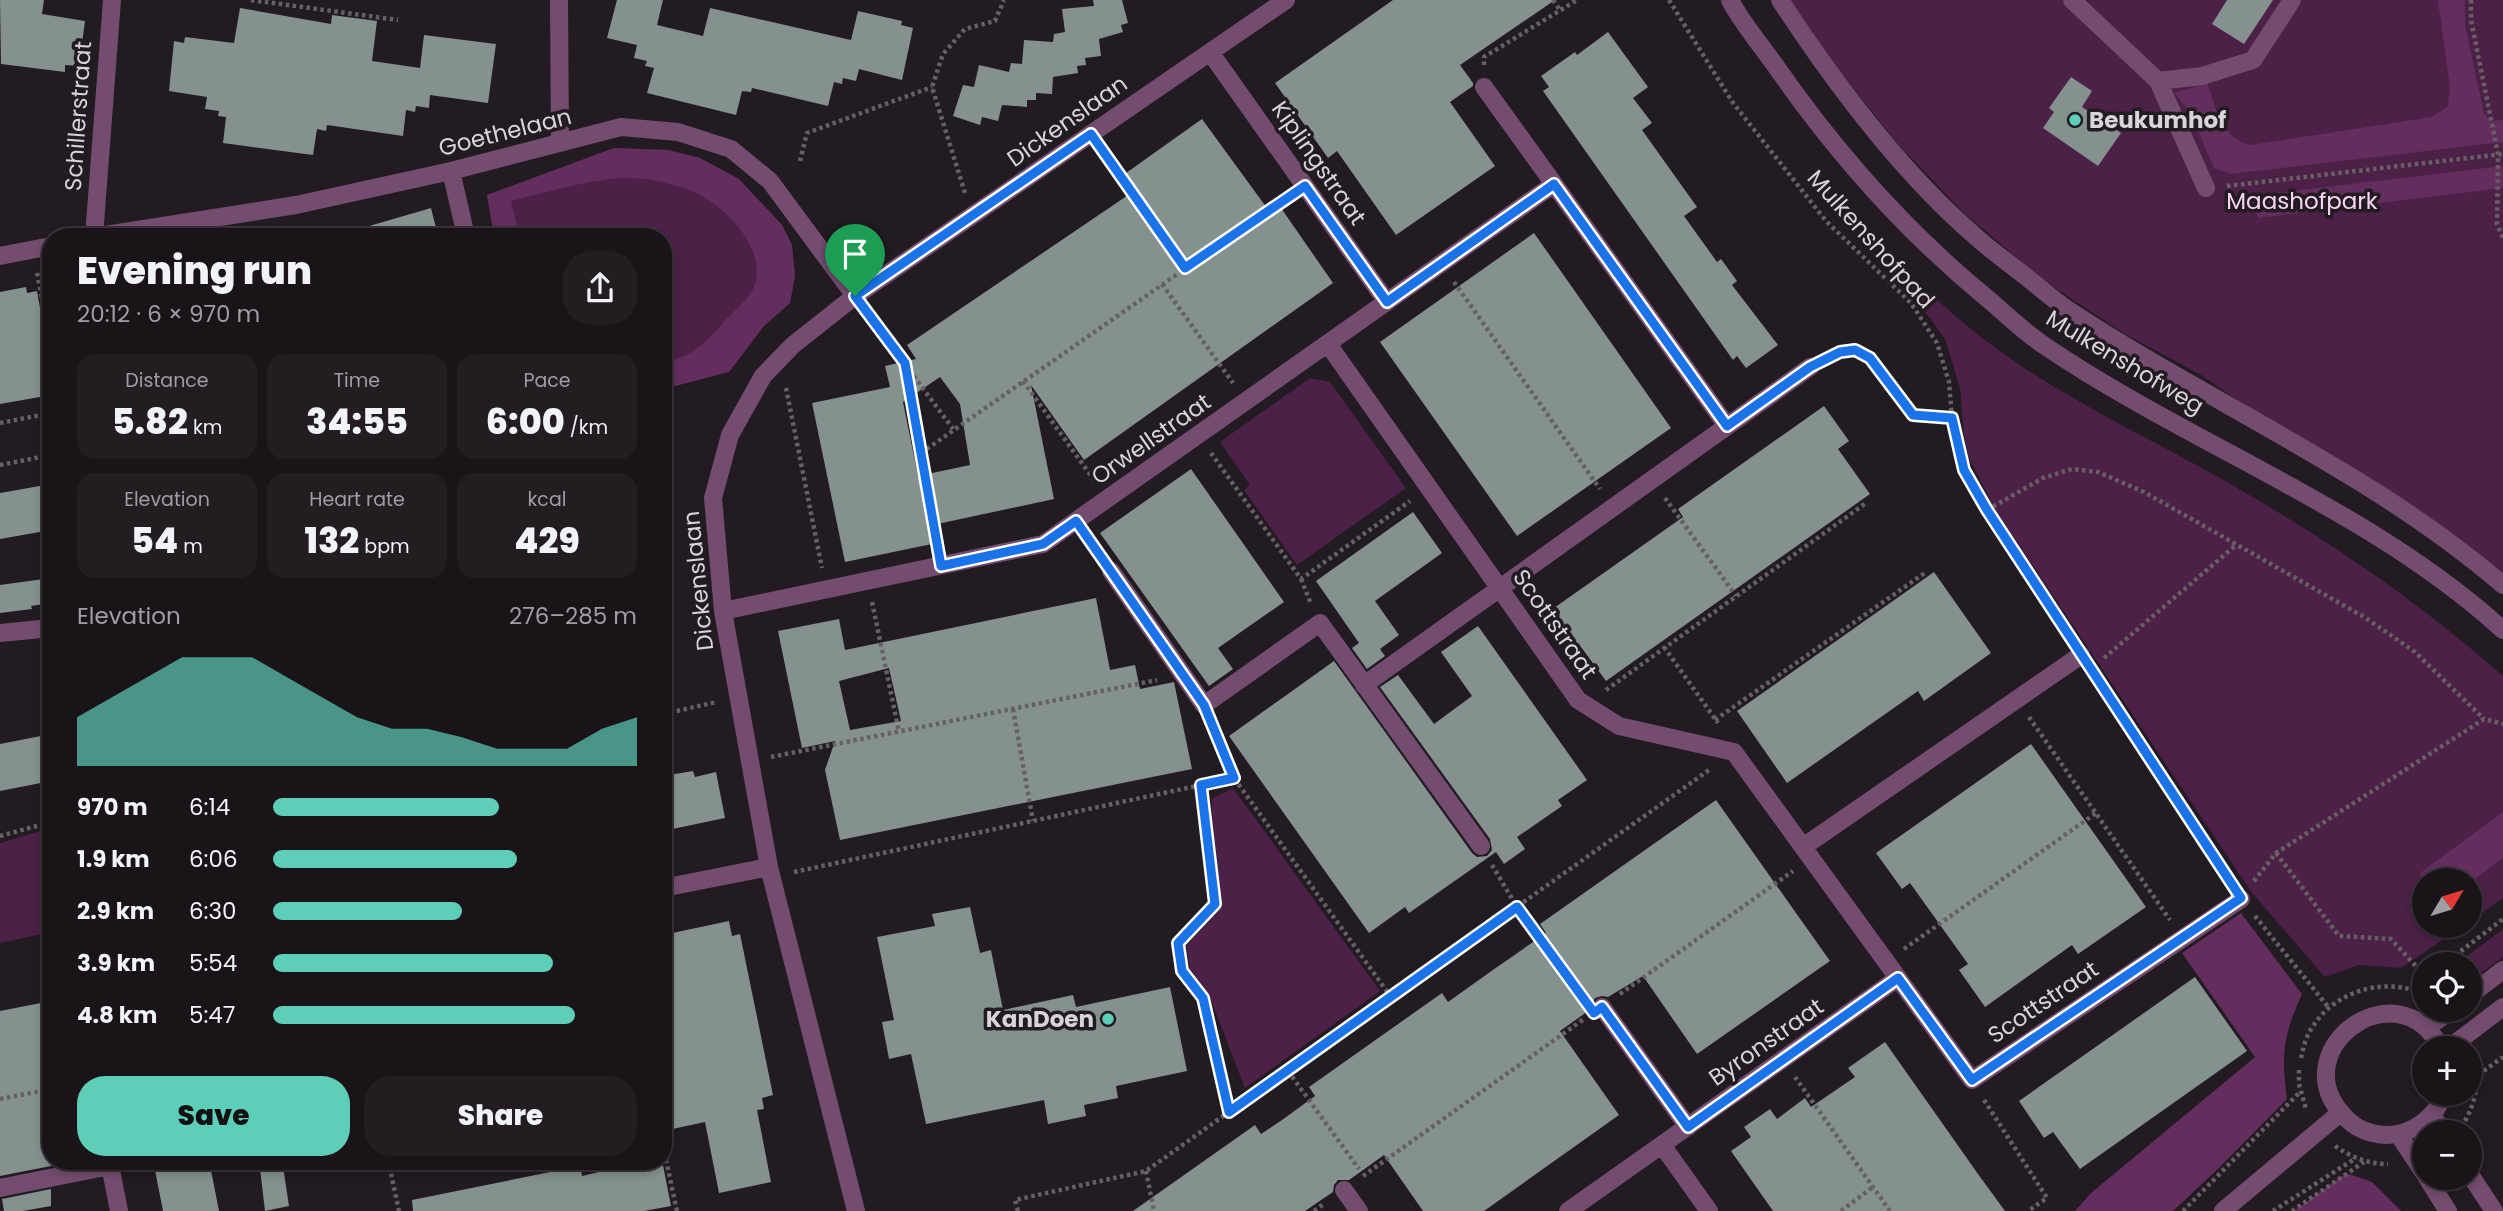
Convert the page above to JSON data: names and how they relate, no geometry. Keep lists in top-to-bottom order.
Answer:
{
  "streets": {
    "street": [
      "Schillerstraat",
      "Dickenslaan",
      "Goethelaan",
      "Kiplingstraat",
      "Mulkenshofweg",
      "Orwellstraat",
      "Scottstraat",
      "Byronstraat"
    ],
    "path": ["Mulkenshofpad"]
  },
  "crossings": [
    ["Dickenslaan", "Goethelaan"],
    ["Dickenslaan", "Kiplingstraat"],
    ["Dickenslaan", "Orwellstraat"],
    ["Kiplingstraat", "Orwellstraat"],
    ["Mulkenshofpad", "Scottstraat"],
    ["Orwellstraat", "Scottstraat"]
  ],
  "parks": ["Maashofpark"],
  "places": ["Beukumhof", "KanDoen"],
  "north": "top right",
  "page": {
    "heading": ["Evening run", "20:12 · 6 × 970 m"],
    "stats": [
      ["Distance", "5.82 km"],
      ["Time", "34:55"],
      ["Pace", "6:00 /km"],
      ["Elevation", "54 m"],
      ["Heart rate", "132 bpm"],
      ["kcal", "429"]
    ],
    "chart": ["Elevation", "276–285 m"],
    "list": [
      {
        "name": "970 m",
        "note": "6:14"
      },
      {
        "name": "1.9 km",
        "note": "6:06"
      },
      {
        "name": "2.9 km",
        "note": "6:30"
      },
      {
        "name": "3.9 km",
        "note": "5:54"
      },
      {
        "name": "4.8 km",
        "note": "5:47"
      }
    ],
    "map_buttons": ["+", "−"],
    "buttons": ["Save", "Share"]
  }
}
